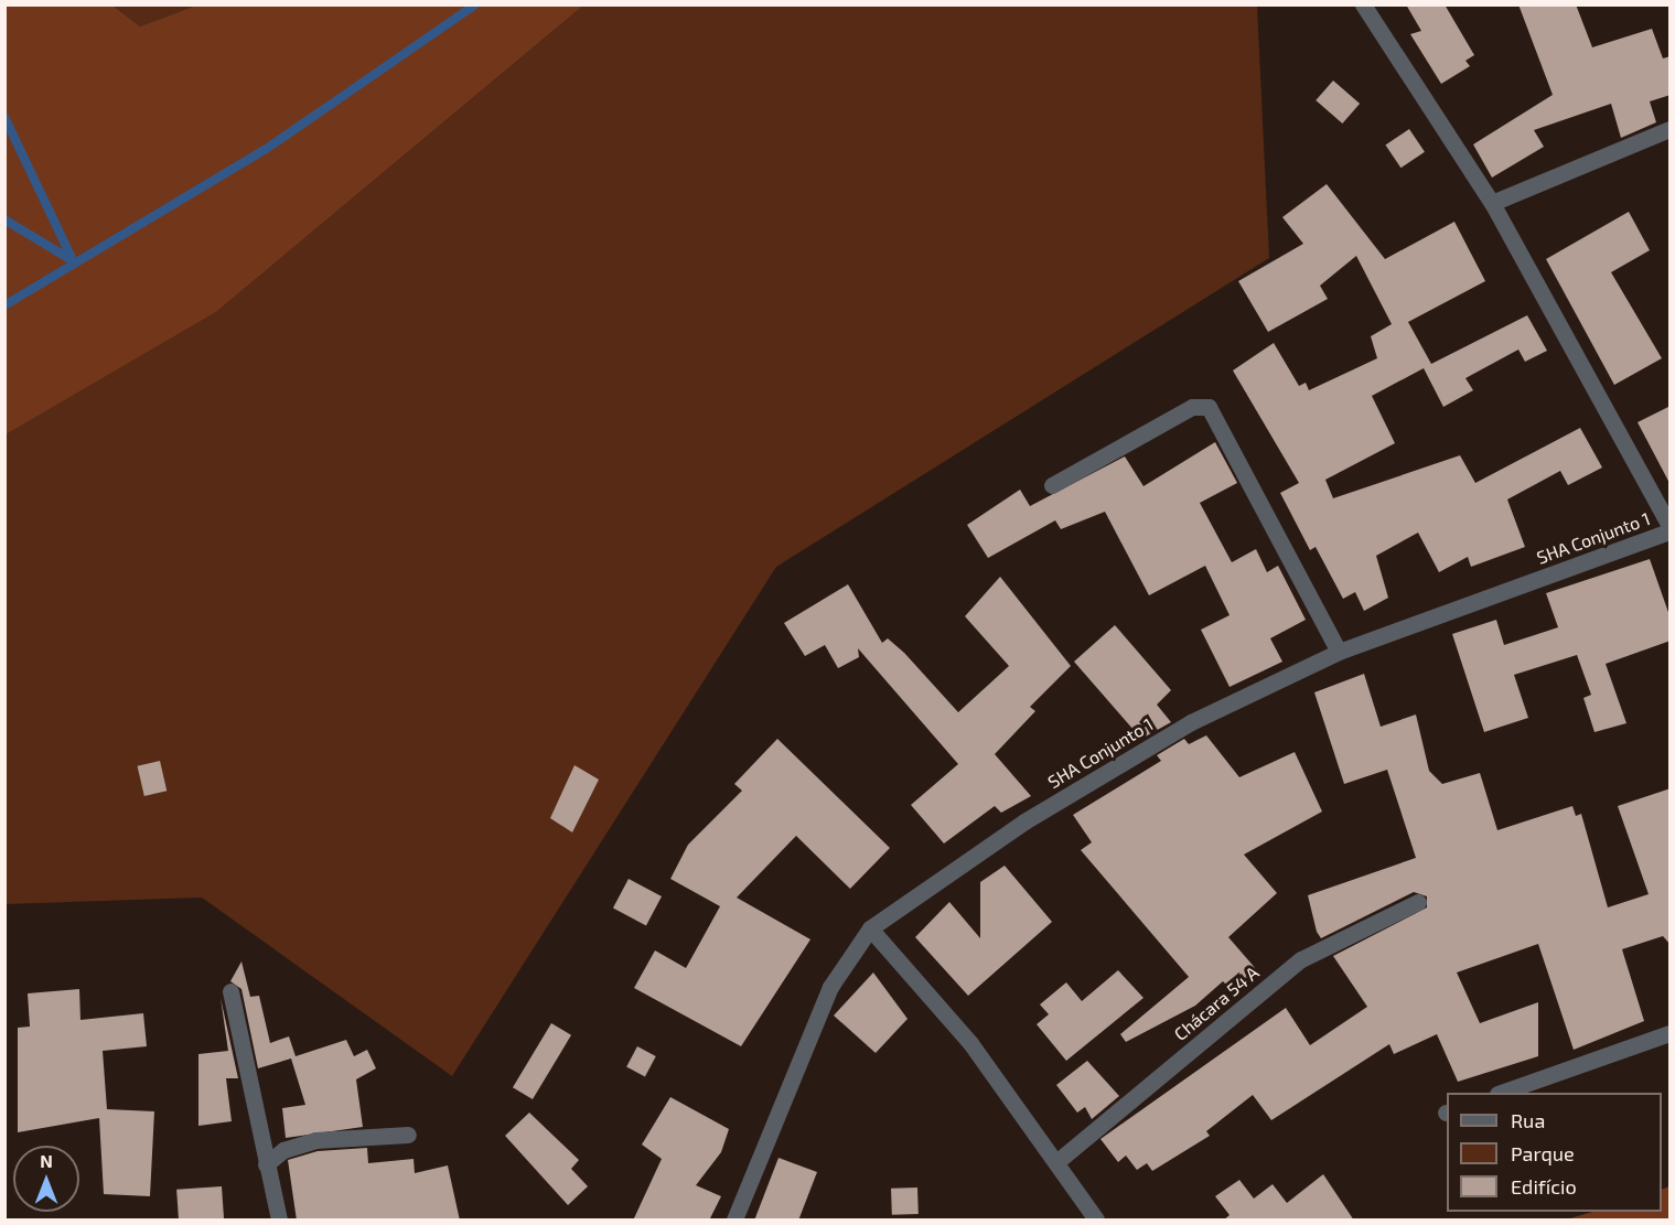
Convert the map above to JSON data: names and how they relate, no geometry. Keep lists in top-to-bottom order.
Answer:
{
  "streets": {
    "street": ["SHA Conjunto 1", "Chácara 54 A"]
  },
  "legend": ["Rua", "Parque", "Edifício"],
  "north": "top"
}
